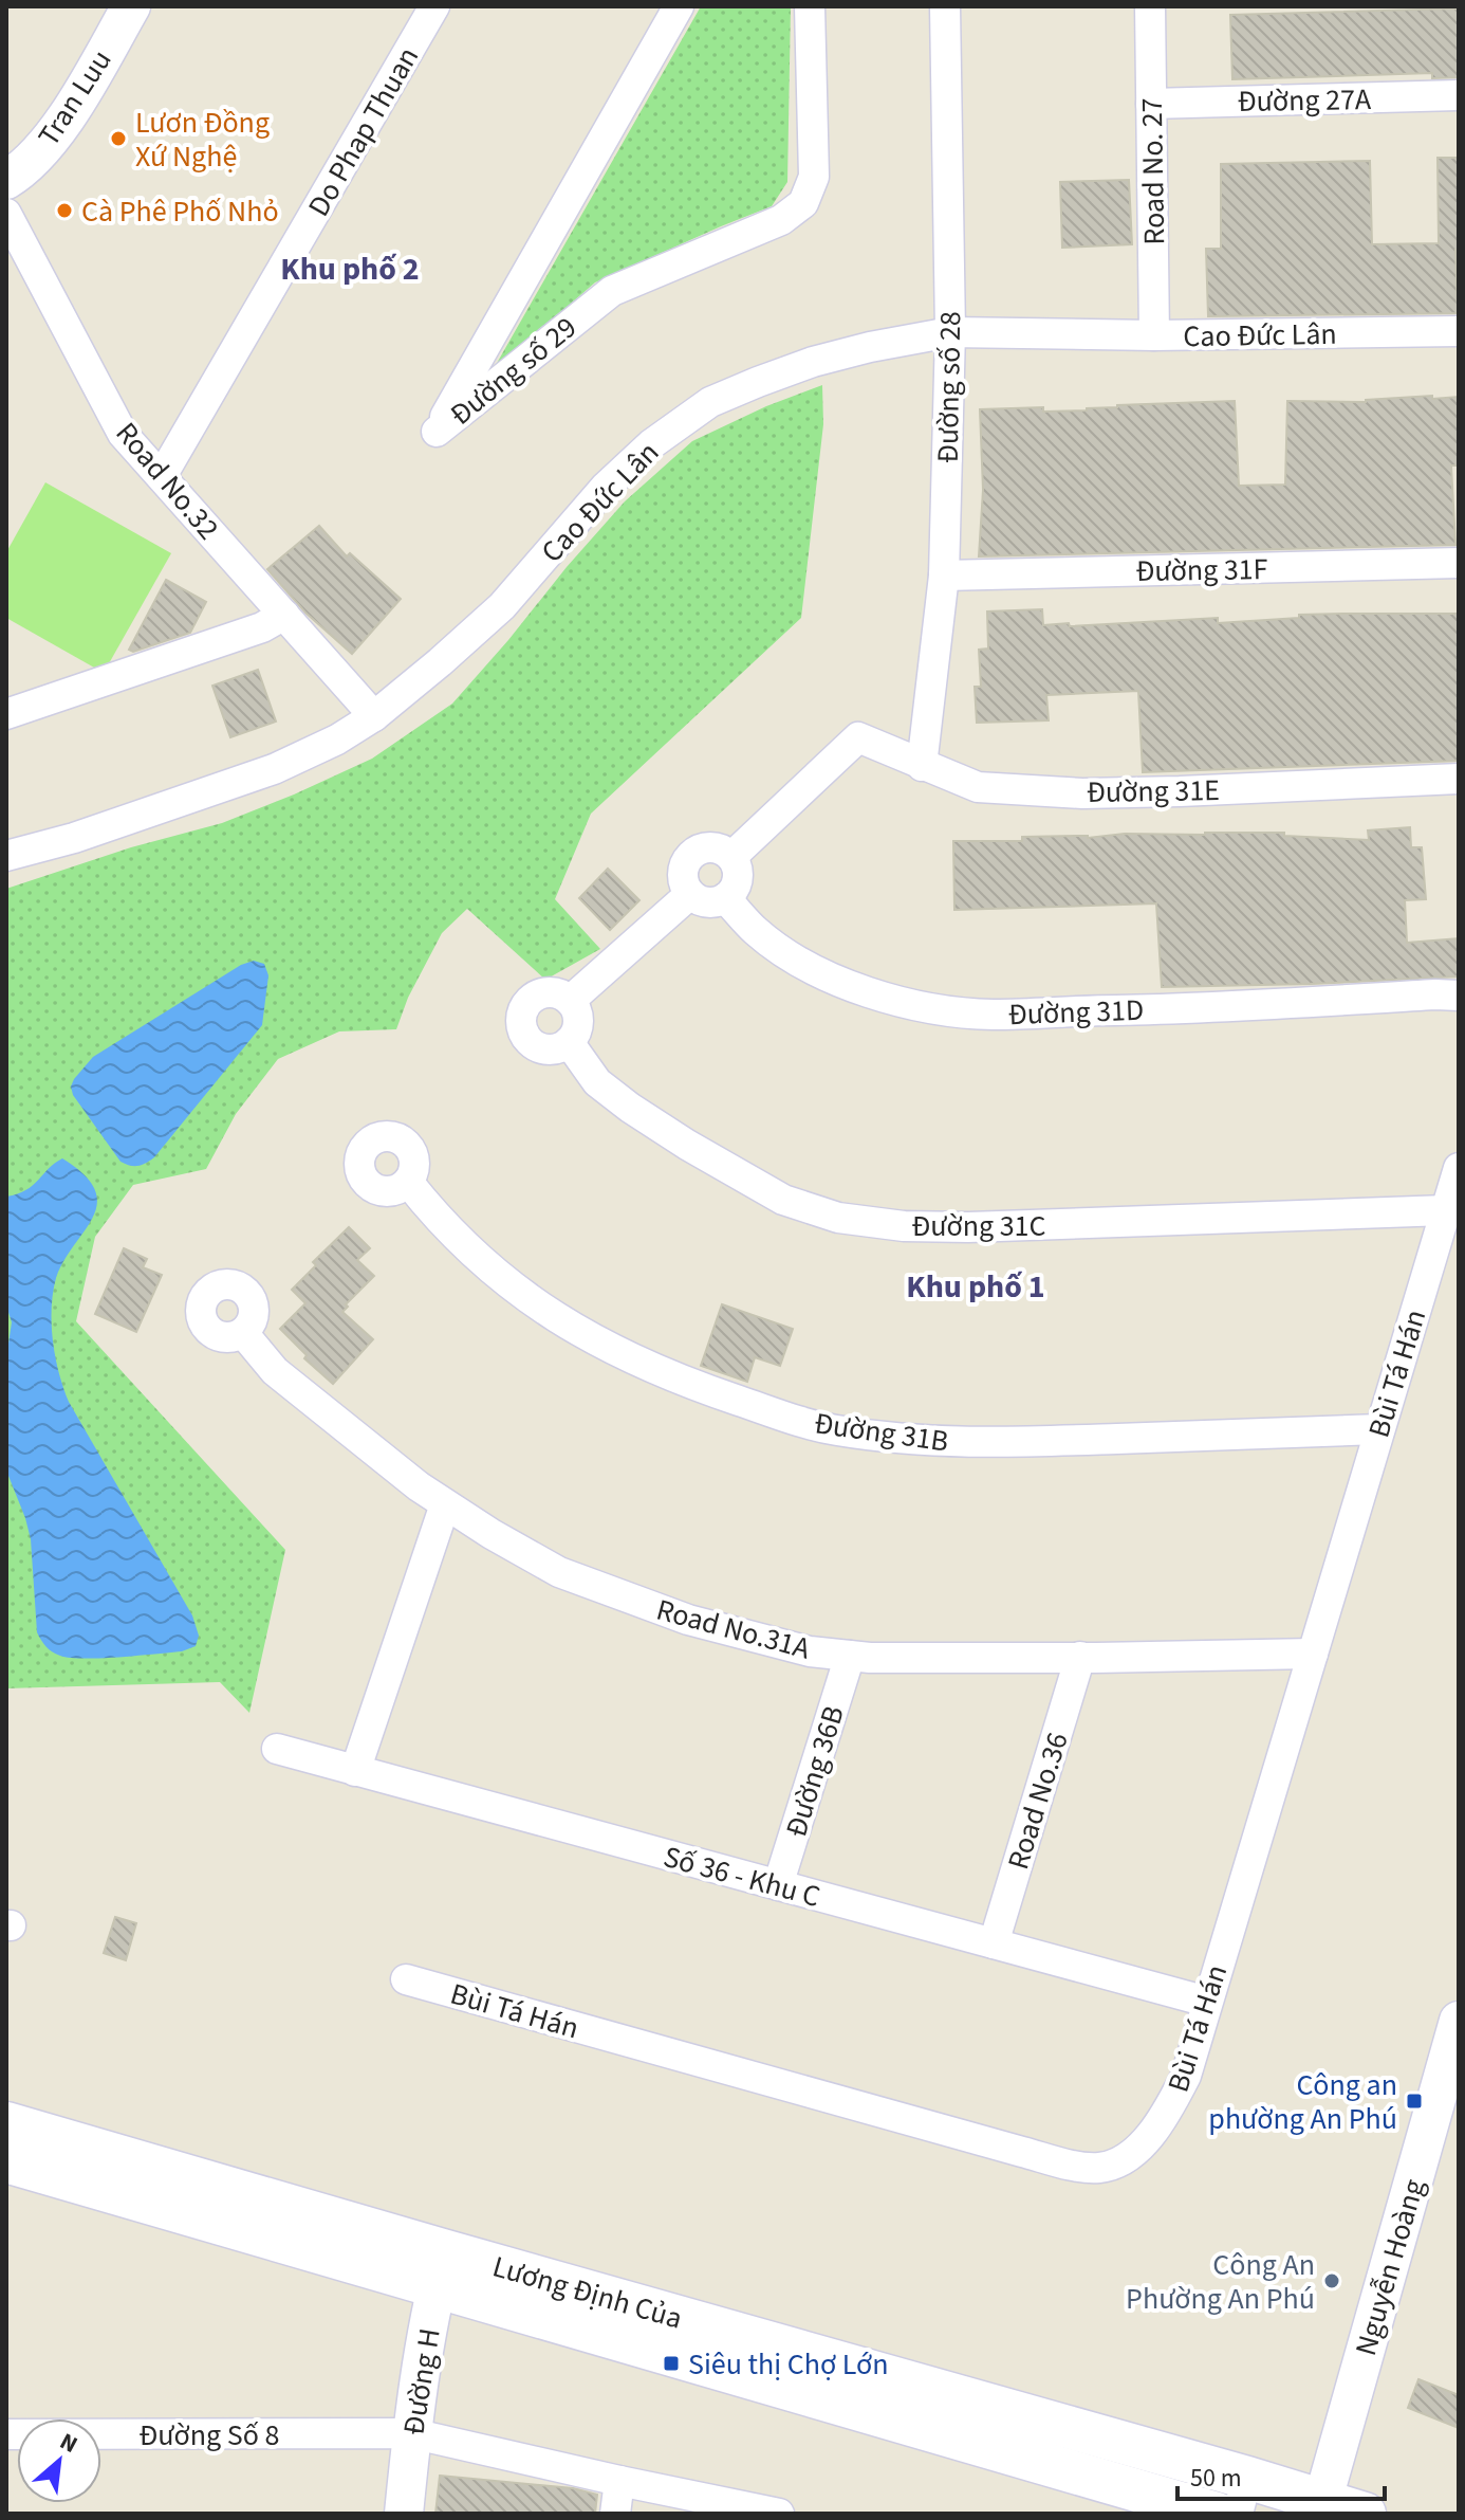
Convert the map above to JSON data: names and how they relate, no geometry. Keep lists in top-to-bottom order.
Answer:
{
  "streets": {
    "main road": ["Lương Định Của"],
    "street": [
      "Tran Luu",
      "Đường 27A",
      "Do Phap Thuan",
      "Road No. 27",
      "Cao Đức Lân",
      "Đường số 29",
      "Đường số 28",
      "Road No.32",
      "Đường 31F",
      "Đường 31E",
      "Đường 31D",
      "Đường 31C",
      "Bùi Tá Hán",
      "Đường 31B",
      "Road No.31A",
      "Đường 36B",
      "Road No.36",
      "Số 36 - Khu C",
      "Nguyễn Hoàng",
      "Đường H",
      "Đường Số 8"
    ]
  },
  "crossings": [
    ["Đường 27A", "Road No. 27"],
    ["Do Phap Thuan", "Road No.32"],
    ["Road No. 27", "Cao Đức Lân"],
    ["Cao Đức Lân", "Đường số 28"],
    ["Cao Đức Lân", "Road No.32"],
    ["Đường số 28", "Đường 31F"],
    ["Đường số 28", "Đường 31E"],
    ["Đường 31E", "Đường 31D"],
    ["Đường 31C", "Bùi Tá Hán"],
    ["Bùi Tá Hán", "Đường 31B"],
    ["Bùi Tá Hán", "Road No.31A"],
    ["Bùi Tá Hán", "Số 36 - Khu C"],
    ["Road No.31A", "Đường 36B"],
    ["Road No.31A", "Road No.36"],
    ["Đường 36B", "Số 36 - Khu C"],
    ["Road No.36", "Số 36 - Khu C"],
    ["Nguyễn Hoàng", "Lương Định Của"],
    ["Lương Định Của", "Đường H"],
    ["Đường H", "Đường Số 8"]
  ],
  "districts": ["Khu phố 2", "Khu phố 1"],
  "places": {
    "other": ["Lươn Đồng Xứ Nghệ", "Cà Phê Phố Nhỏ", "Công An Phường An Phú"],
    "transit": ["Công an phường An Phú", "Siêu thị Chợ Lớn"]
  },
  "scale_bar": "50 m",
  "north": "top right"
}
